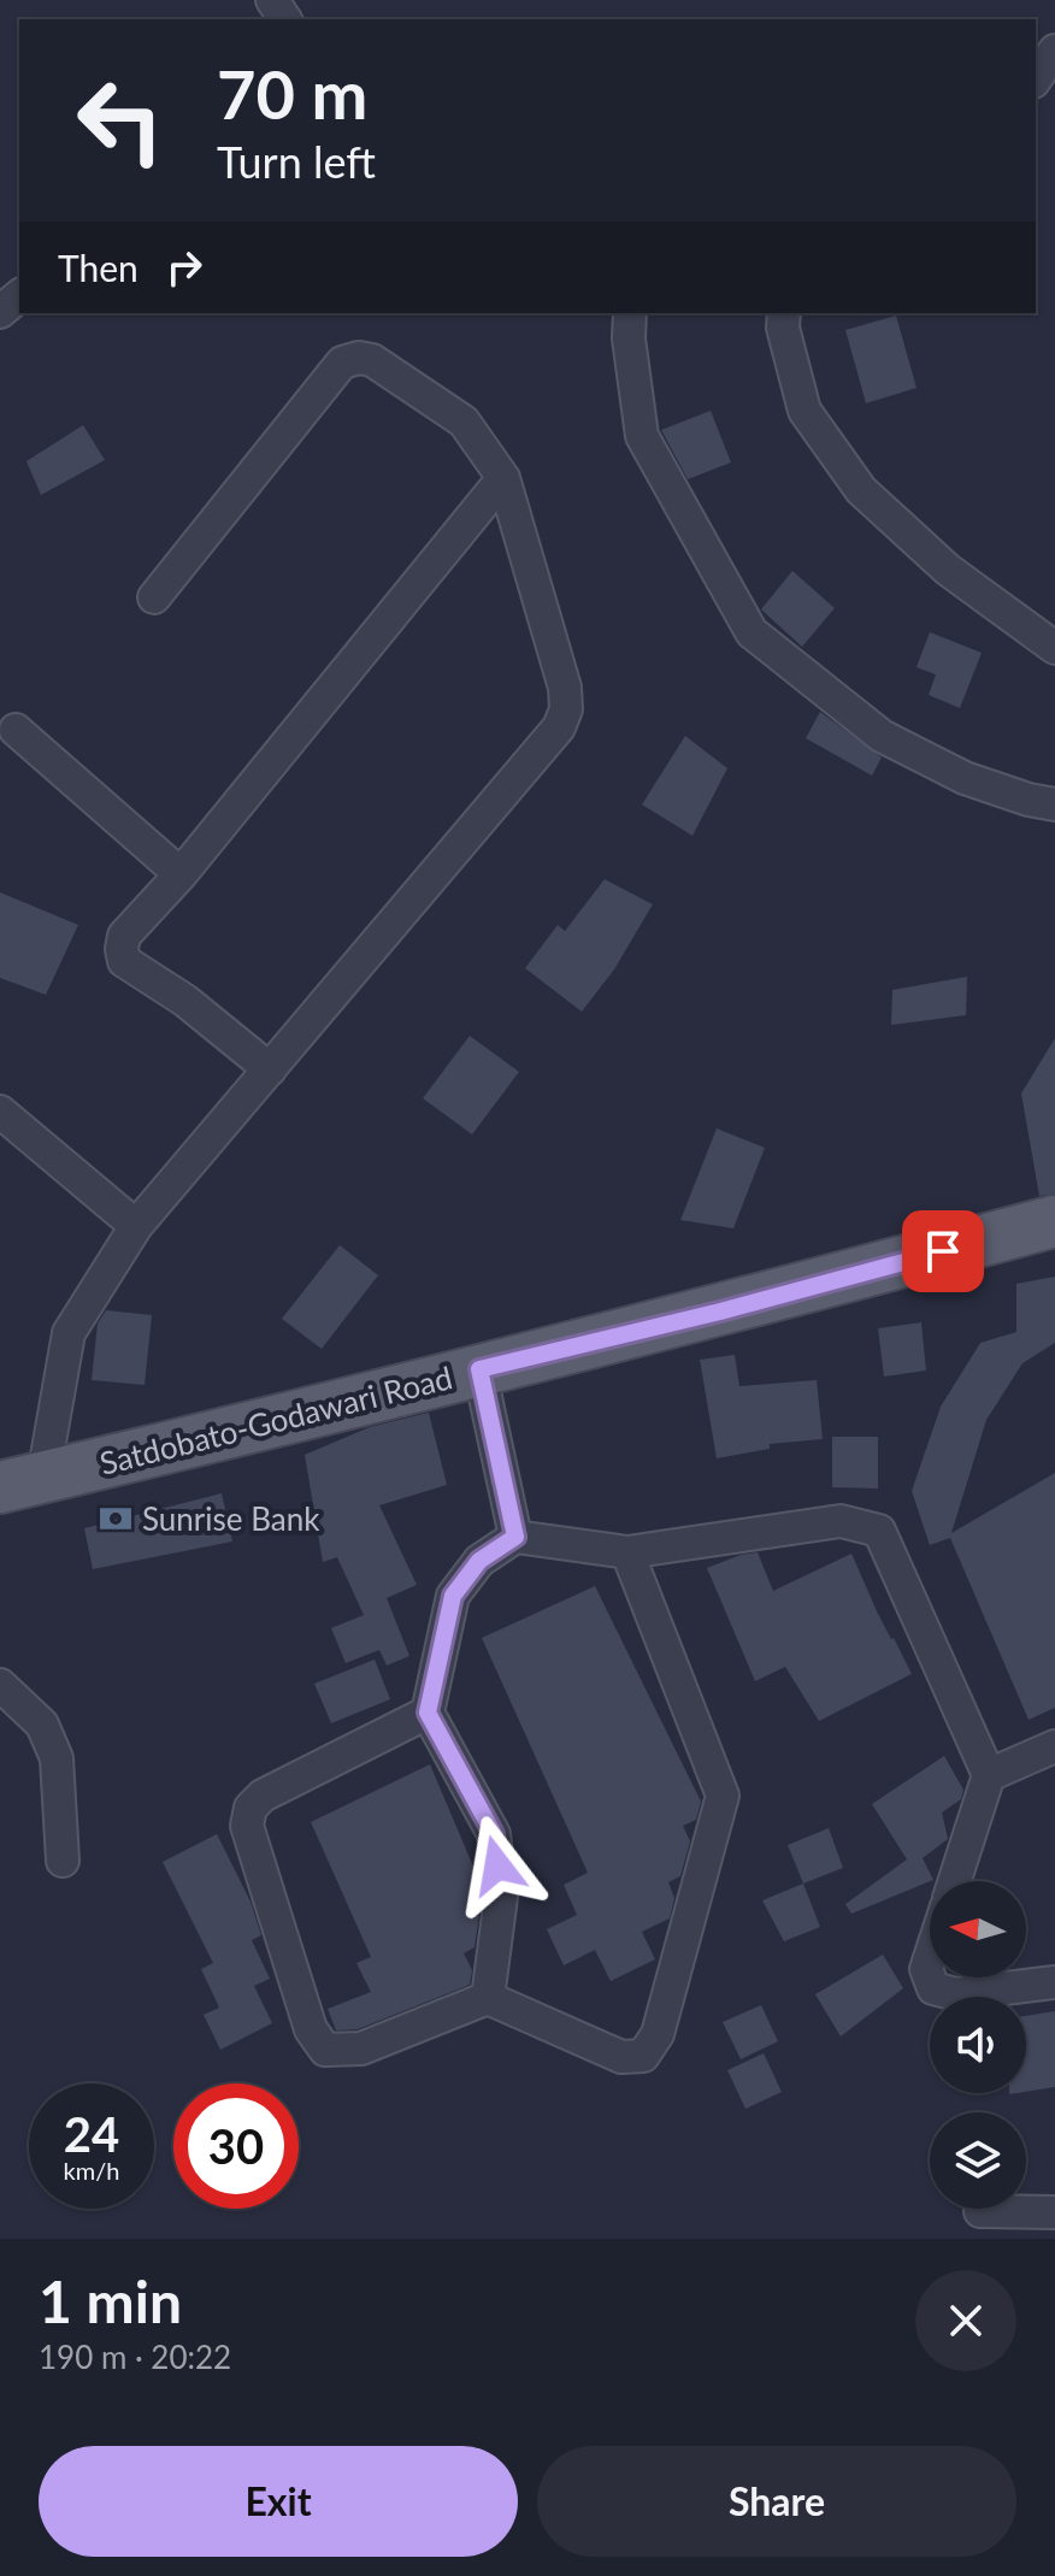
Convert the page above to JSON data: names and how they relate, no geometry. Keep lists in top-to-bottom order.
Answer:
{
  "streets": {
    "main road": ["Satdobato-Godawari Road"]
  },
  "places": {
    "bank": ["Sunrise Bank"]
  },
  "north": "left",
  "page": {
    "turn": ["70 m", "Turn left"],
    "then": "Then",
    "speed": "24 km/h",
    "limit": "30",
    "heading": ["1 min", "190 m · 20:22"],
    "buttons": ["Exit", "Share"]
  }
}
